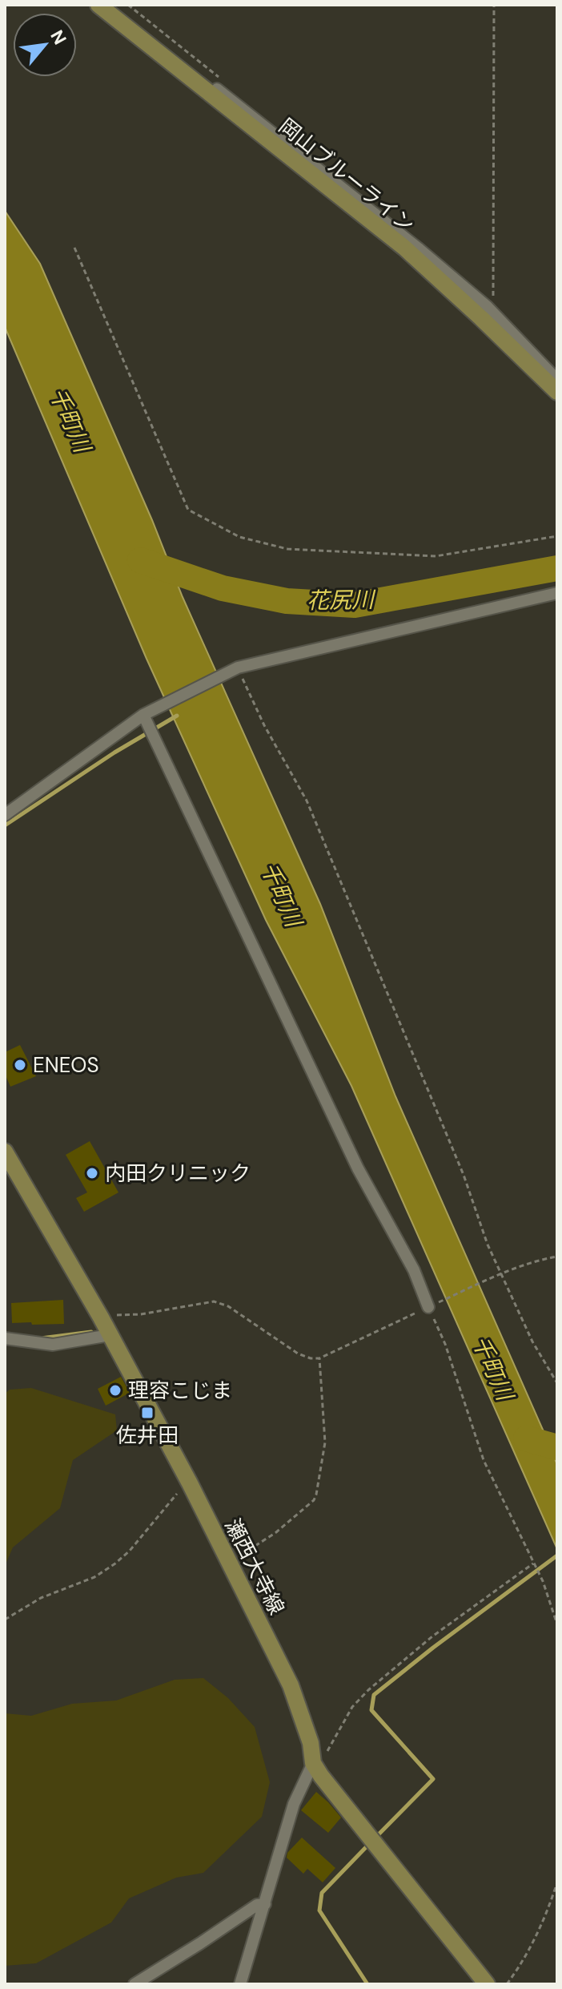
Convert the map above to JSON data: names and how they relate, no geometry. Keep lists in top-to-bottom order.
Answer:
{
  "streets": {
    "main road": ["岡山ブルーライン", "瀬西大寺線"]
  },
  "water": ["千町川", "花尻川"],
  "places": {
    "other": ["ENEOS", "内田クリニック", "理容こじま"],
    "transit": ["佐井田"]
  },
  "north": "top right"
}
